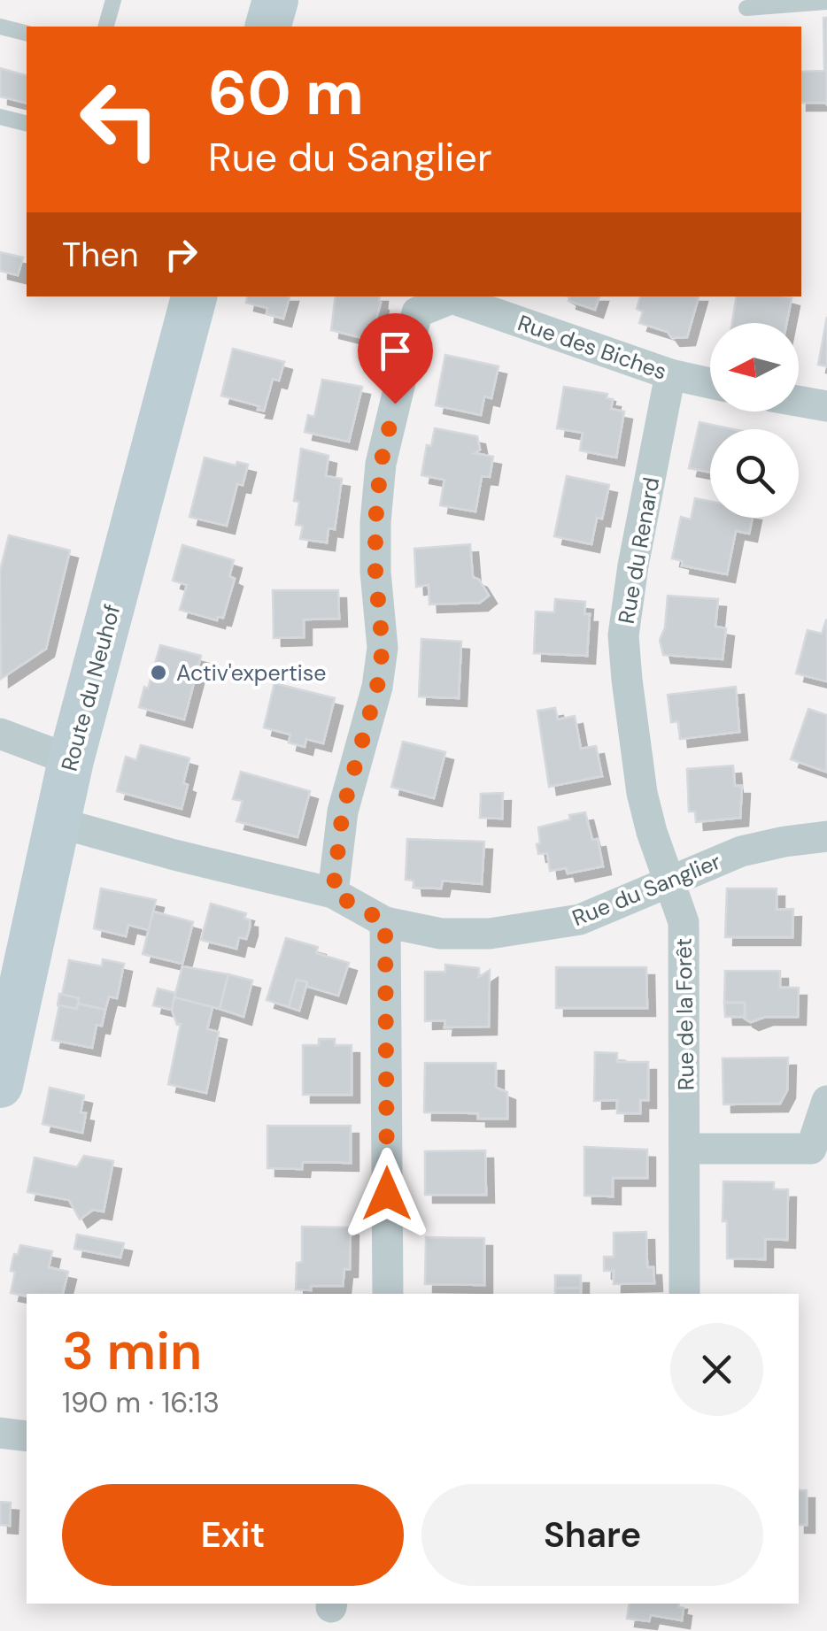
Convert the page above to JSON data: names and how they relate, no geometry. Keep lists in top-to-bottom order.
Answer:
{
  "streets": {
    "street": [
      "Rue des Biches",
      "Rue du Renard",
      "Route du Neuhof",
      "Rue du Sanglier",
      "Rue de la Forêt"
    ]
  },
  "crossings": [
    ["Rue des Biches", "Rue du Renard"],
    ["Rue des Biches", "Rue du Sanglier"],
    ["Rue du Renard", "Rue du Sanglier"],
    ["Rue du Renard", "Rue de la Forêt"],
    ["Route du Neuhof", "Rue du Sanglier"],
    ["Rue du Sanglier", "Rue de la Forêt"]
  ],
  "places": ["Activ'expertise"],
  "north": "left",
  "page": {
    "turn": ["60 m", "Rue du Sanglier"],
    "then": "Then",
    "heading": ["3 min", "190 m · 16:13"],
    "buttons": ["Exit", "Share"]
  }
}
